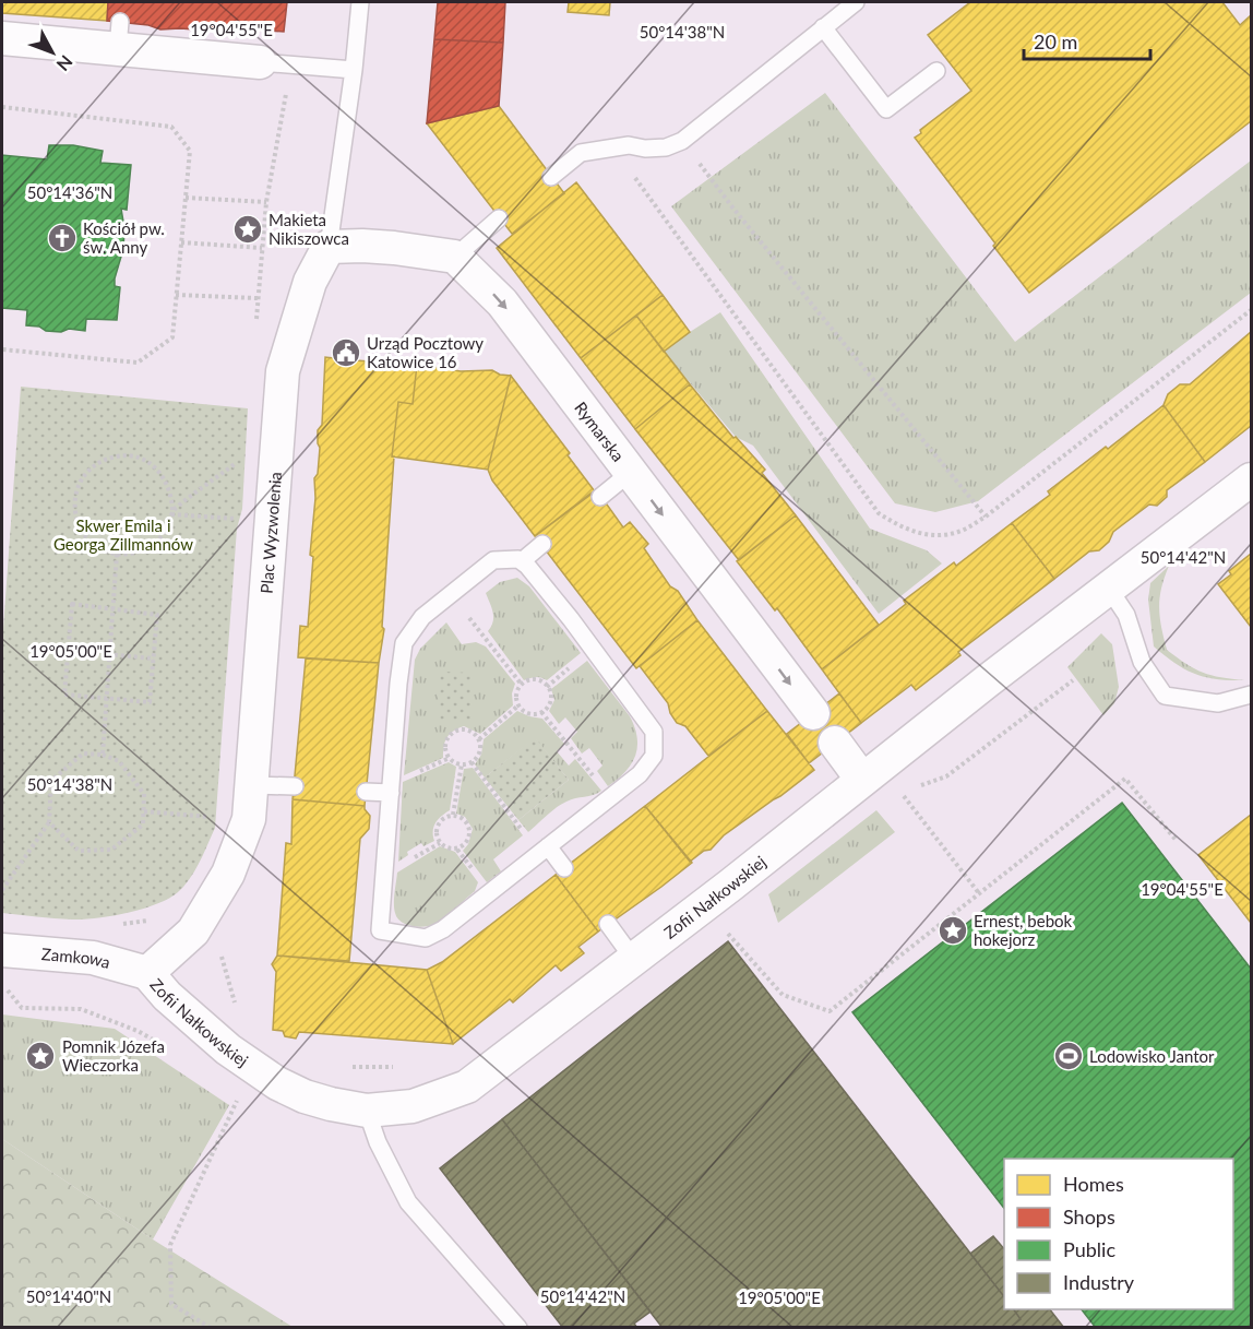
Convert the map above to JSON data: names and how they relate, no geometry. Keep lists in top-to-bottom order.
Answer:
{
  "streets": {
    "street": [
      "Rymarska",
      "Plac Wyzwolenia",
      "Zofii Nałkowskiej",
      "Zamkowa"
    ]
  },
  "crossings": [
    ["Plac Wyzwolenia", "Zofii Nałkowskiej"],
    ["Plac Wyzwolenia", "Zamkowa"],
    ["Zofii Nałkowskiej", "Zamkowa"]
  ],
  "one_way": ["Rymarska"],
  "parks": ["Skwer Emila i Georga Zillmannów"],
  "places": {
    "place": ["Makieta Nikiszowca", "Ernest, bebok hokejorz", "Pomnik Józefa Wieczorka"],
    "church": ["Kościół pw. św. Anny"],
    "public building": ["Urząd Pocztowy Katowice 16"],
    "sports": ["Lodowisko Jantor"]
  },
  "legend": [
    "Homes",
    "Shops",
    "Public",
    "Industry"
  ],
  "scale_bar": "20 m",
  "north": "bottom right",
  "coordinates": [
    "19°04'55\"E",
    "50°14'38\"N",
    "50°14'36\"N",
    "50°14'42\"N",
    "19°05'00\"E",
    "50°14'40\"N"
  ]
}
